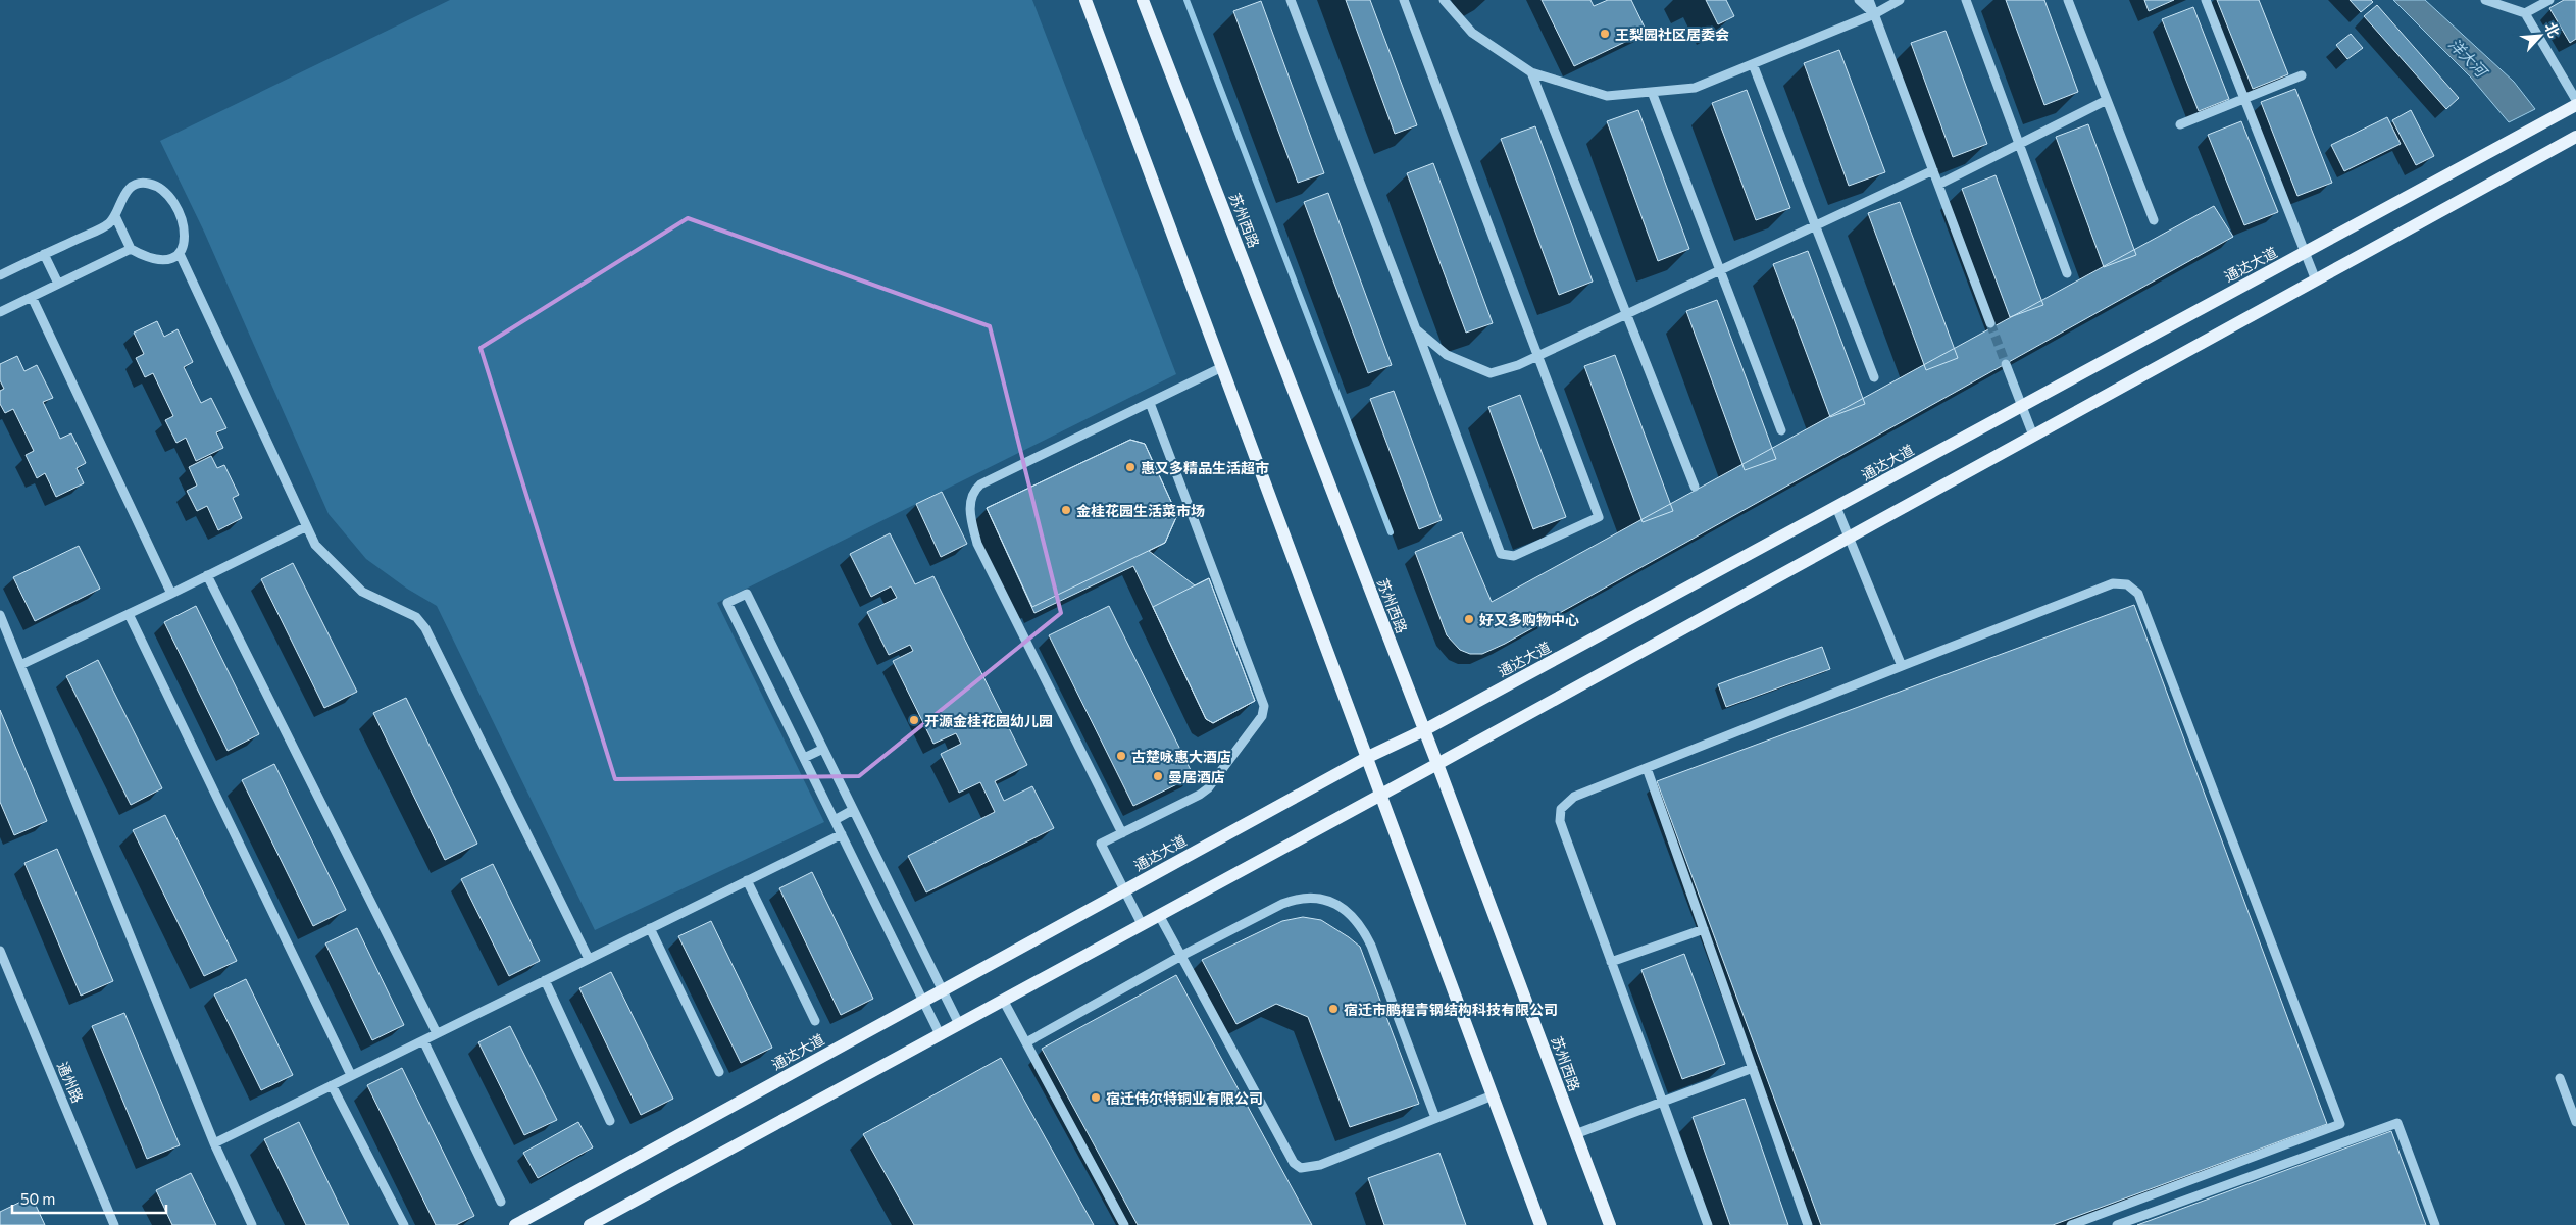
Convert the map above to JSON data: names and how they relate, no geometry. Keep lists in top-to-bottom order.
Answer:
{
  "streets": {
    "main road": ["苏州西路", "通达大道"],
    "street": ["通州路"]
  },
  "crossings": [
    ["苏州西路", "通达大道"]
  ],
  "water": ["洋大河"],
  "places": [
    "王梨园社区居委会",
    "惠又多精品生活超市",
    "金桂花园生活菜市场",
    "好又多购物中心",
    "开源金桂花园幼儿园",
    "古楚咏惠大酒店",
    "曼居酒店",
    "宿迁市鹏程青钢结构科技有限公司",
    "宿迁伟尔特铜业有限公司"
  ],
  "scale_bar": "50 m",
  "north": "top right"
}
